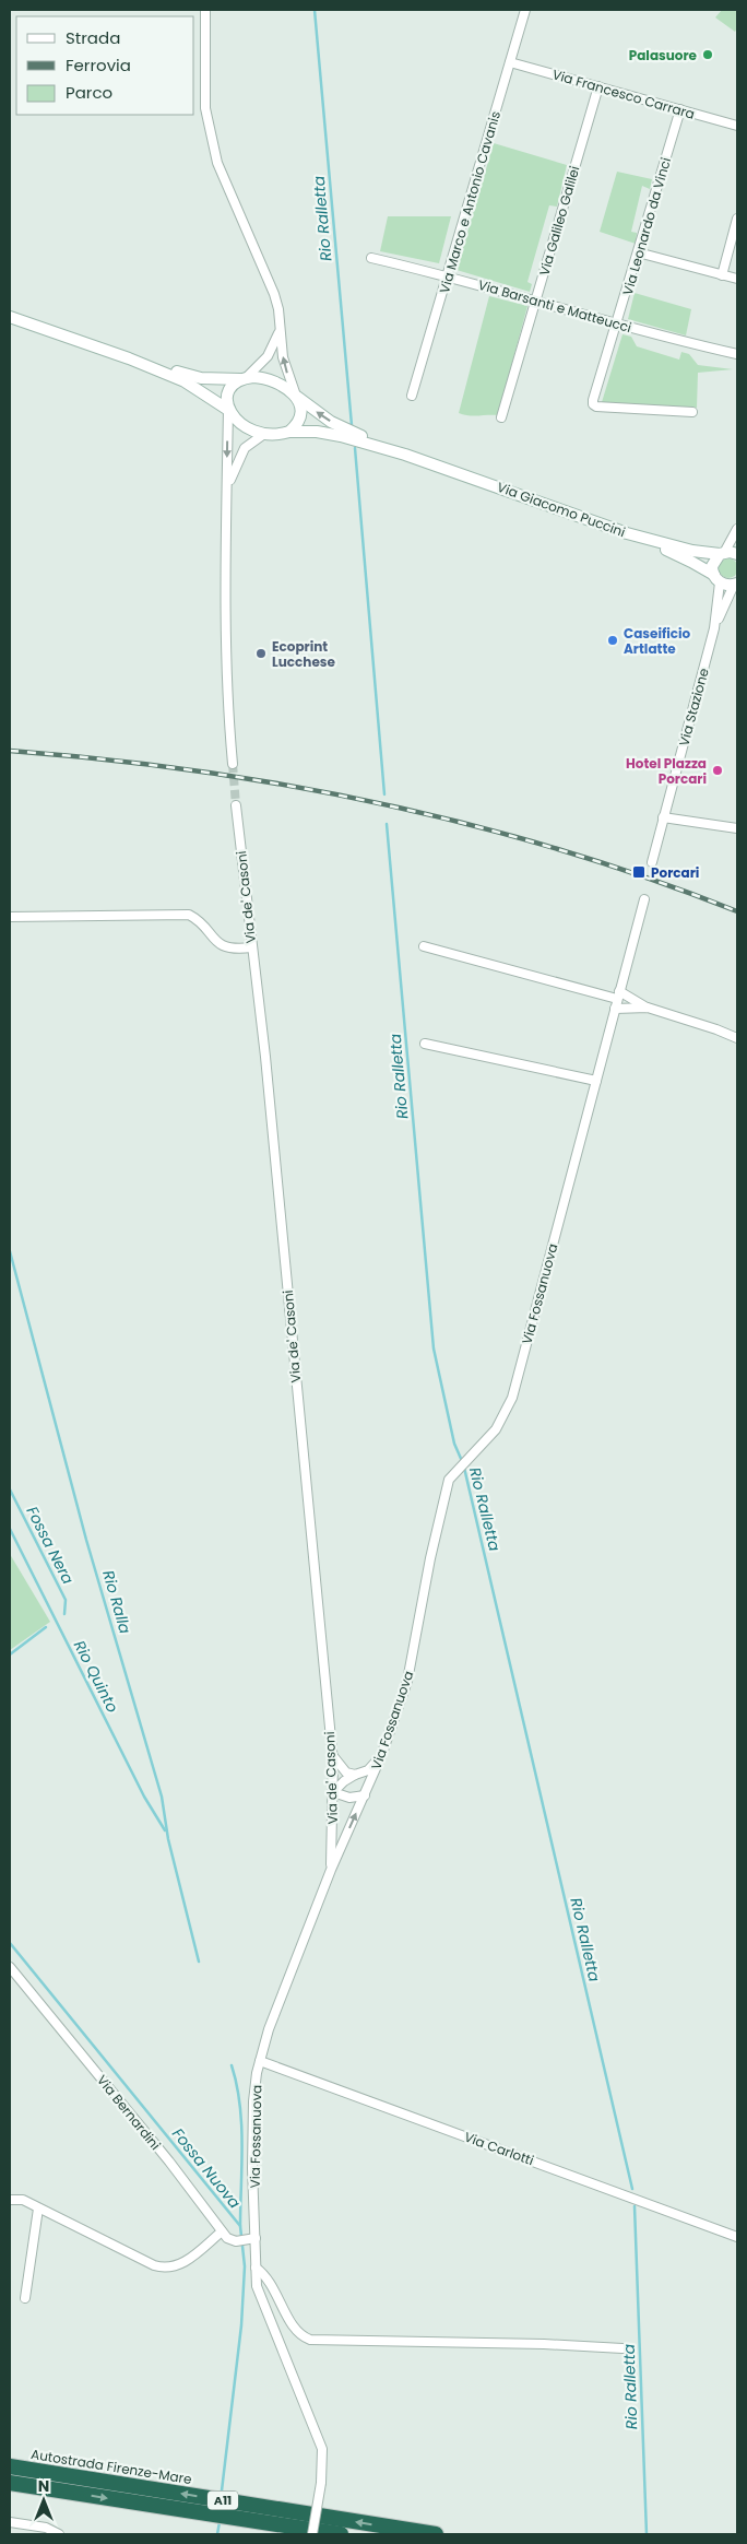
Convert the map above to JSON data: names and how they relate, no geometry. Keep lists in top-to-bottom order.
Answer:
{
  "streets": {
    "highway": ["Autostrada Firenze-Mare", "A11"],
    "main road": ["Via Giacomo Puccini"],
    "street": [
      "Via Francesco Carrara",
      "Via Marco e Antonio Cavanis",
      "Via Galileo Galilei",
      "Via Leonardo da Vinci",
      "Via Barsanti e Matteucci",
      "Via Stazione",
      "Via de' Casoni",
      "Via Fossanuova",
      "Via Bernardini",
      "Via Carlotti"
    ]
  },
  "crossings": [
    ["Via Francesco Carrara", "Via Marco e Antonio Cavanis"],
    ["Via Francesco Carrara", "Via Galileo Galilei"],
    ["Via Francesco Carrara", "Via Leonardo da Vinci"],
    ["Via Marco e Antonio Cavanis", "Via Barsanti e Matteucci"],
    ["Via Galileo Galilei", "Via Barsanti e Matteucci"],
    ["Via Leonardo da Vinci", "Via Barsanti e Matteucci"],
    ["Via de' Casoni", "Via Fossanuova"],
    ["Via Fossanuova", "Via Bernardini"],
    ["Via Fossanuova", "Via Carlotti"]
  ],
  "water": [
    "Rio Ralletta",
    "Fossa Nera",
    "Rio Ralla",
    "Rio Quinto",
    "Fossa Nuova"
  ],
  "places": {
    "other": [
      "Palasuore",
      "Caseificio Artlatte",
      "Ecoprint Lucchese",
      "Hotel Plazza Porcari"
    ],
    "transit": ["Porcari"]
  },
  "legend": ["Strada", "Ferrovia", "Parco"],
  "north": "top"
}
